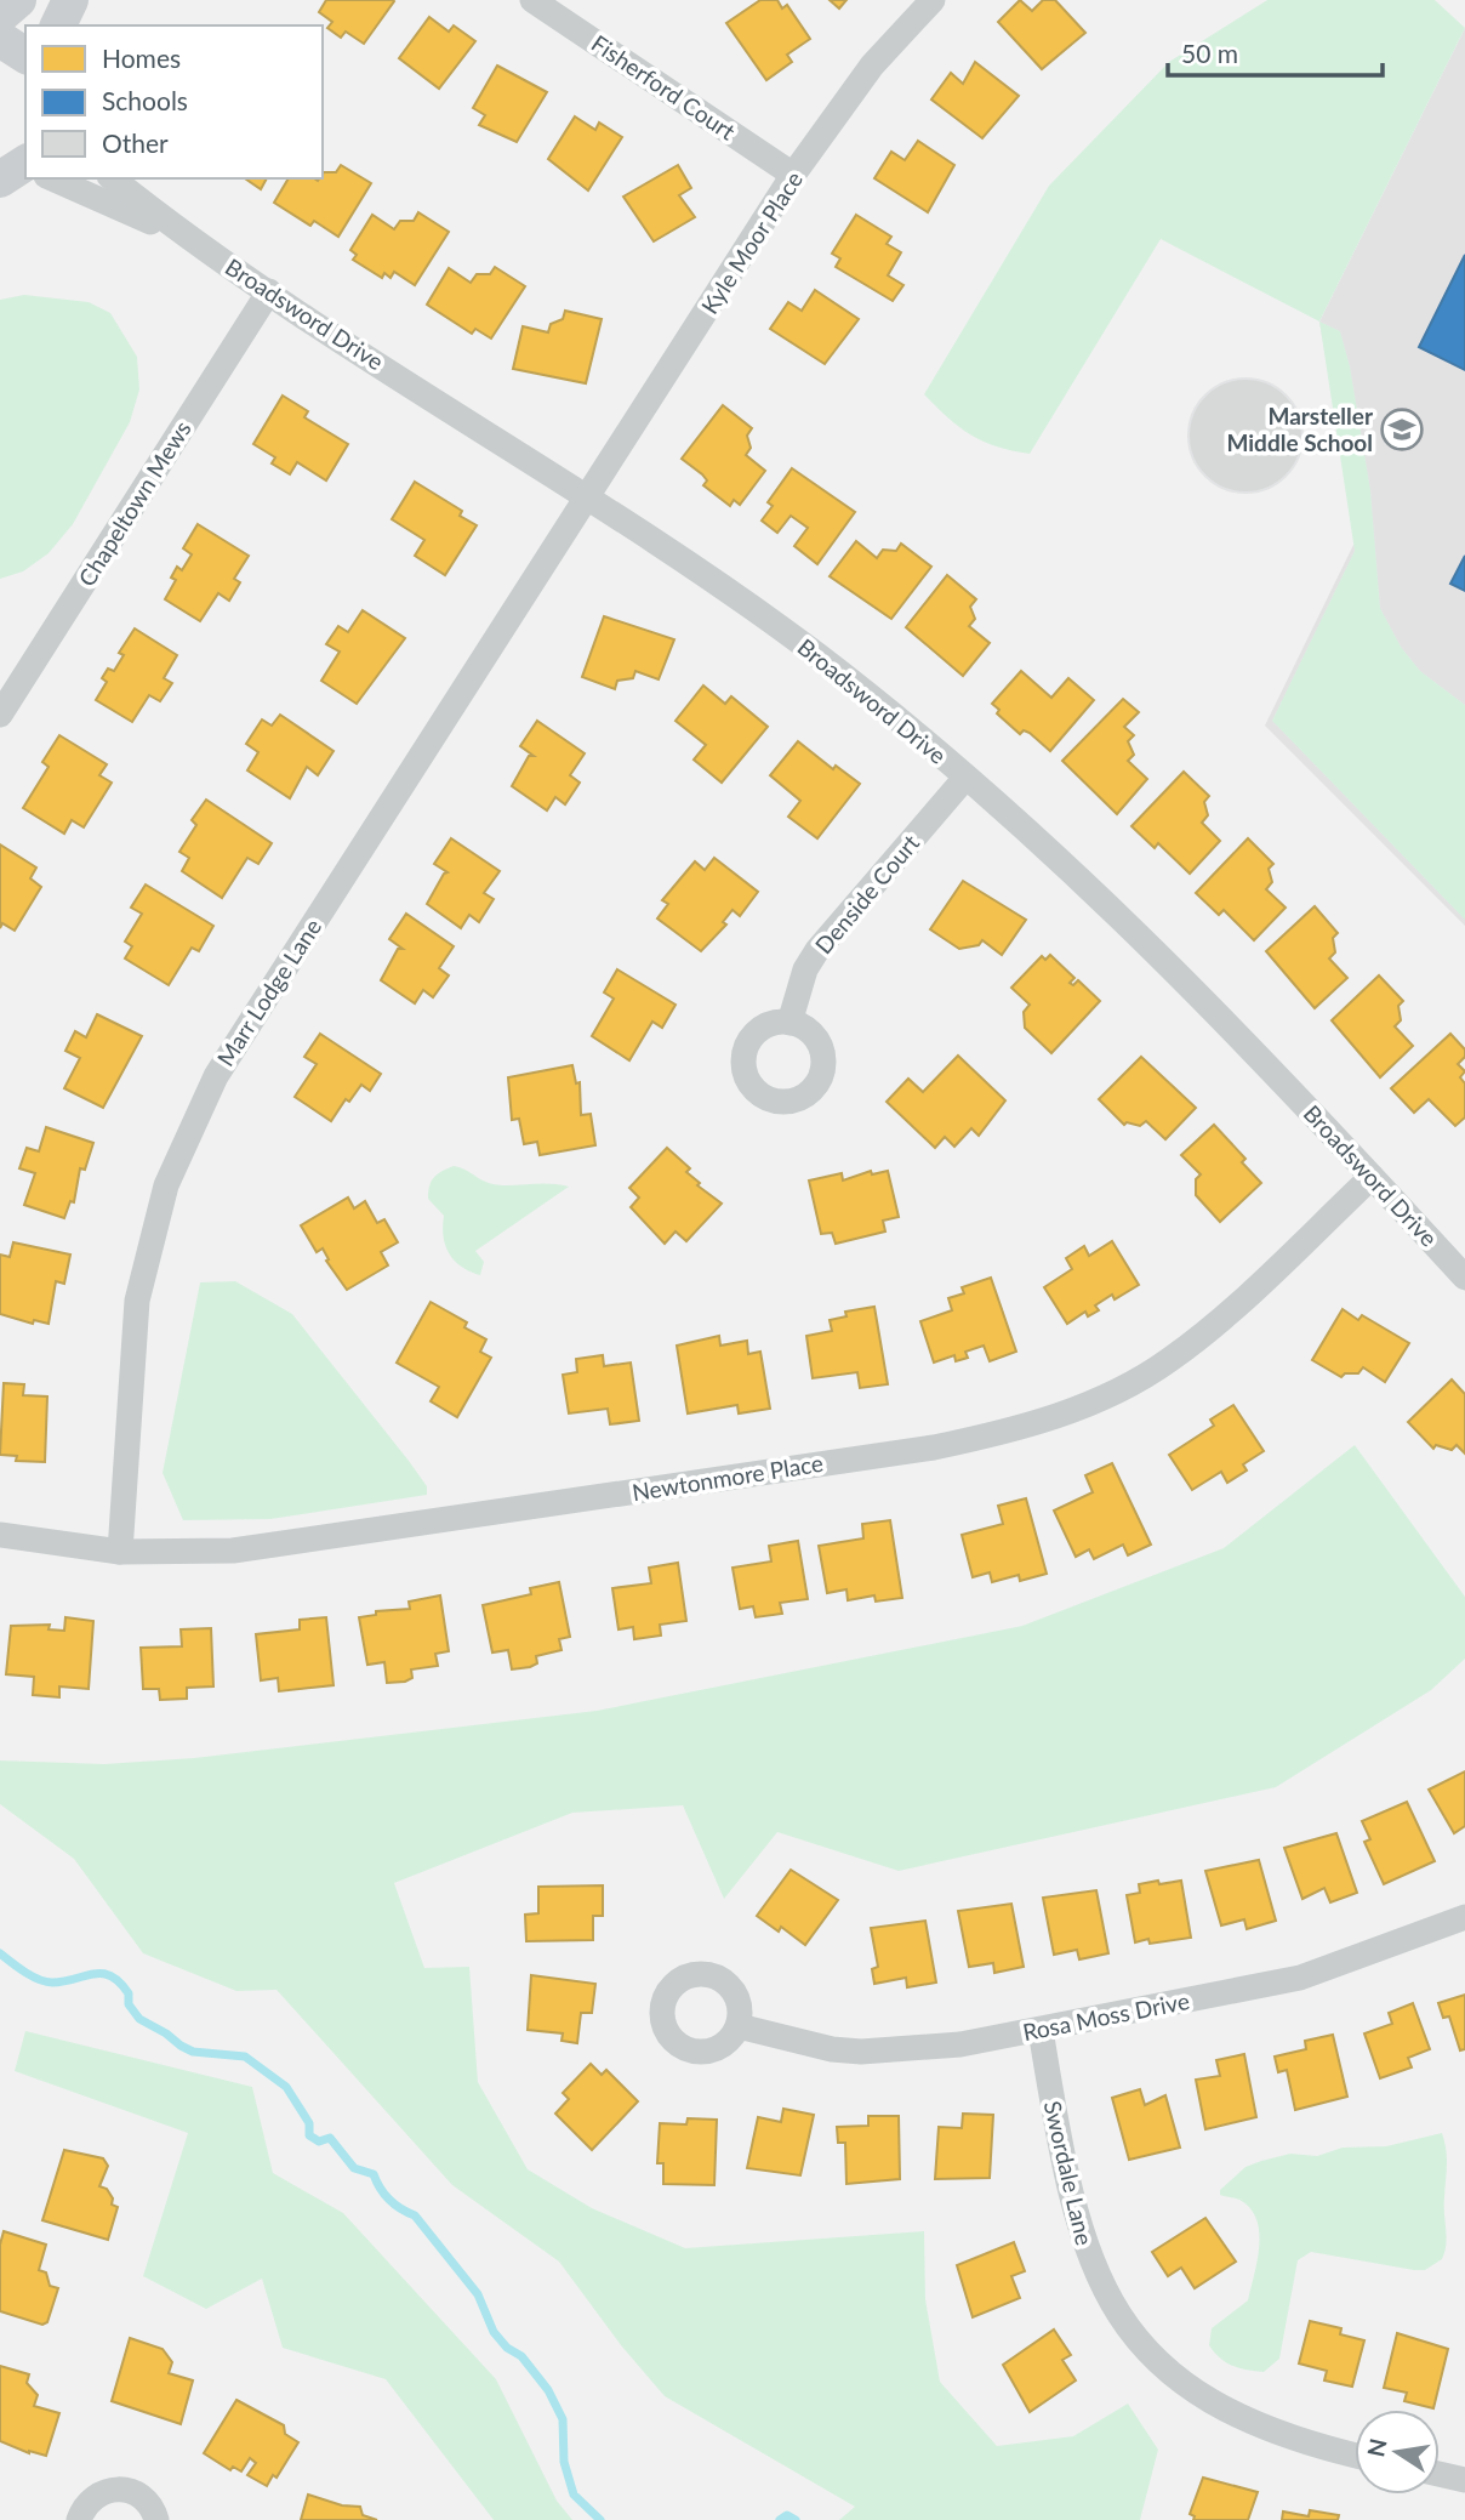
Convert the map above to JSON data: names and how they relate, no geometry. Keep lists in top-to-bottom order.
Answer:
{
  "streets": {
    "street": [
      "Fisherford Court",
      "Kyle Moor Place",
      "Broadsword Drive",
      "Chapeltown Mews",
      "Denside Court",
      "Marr Lodge Lane",
      "Newtonmore Place",
      "Rosa Moss Drive",
      "Swordale Lane"
    ]
  },
  "crossings": [
    ["Fisherford Court", "Kyle Moor Place"],
    ["Kyle Moor Place", "Broadsword Drive"],
    ["Kyle Moor Place", "Marr Lodge Lane"],
    ["Broadsword Drive", "Chapeltown Mews"],
    ["Broadsword Drive", "Denside Court"],
    ["Broadsword Drive", "Marr Lodge Lane"],
    ["Broadsword Drive", "Newtonmore Place"],
    ["Marr Lodge Lane", "Newtonmore Place"],
    ["Rosa Moss Drive", "Swordale Lane"]
  ],
  "places": {
    "school or university": ["Marsteller Middle School"]
  },
  "legend": ["Homes", "Schools", "Other"],
  "scale_bar": "50 m",
  "north": "left"
}
